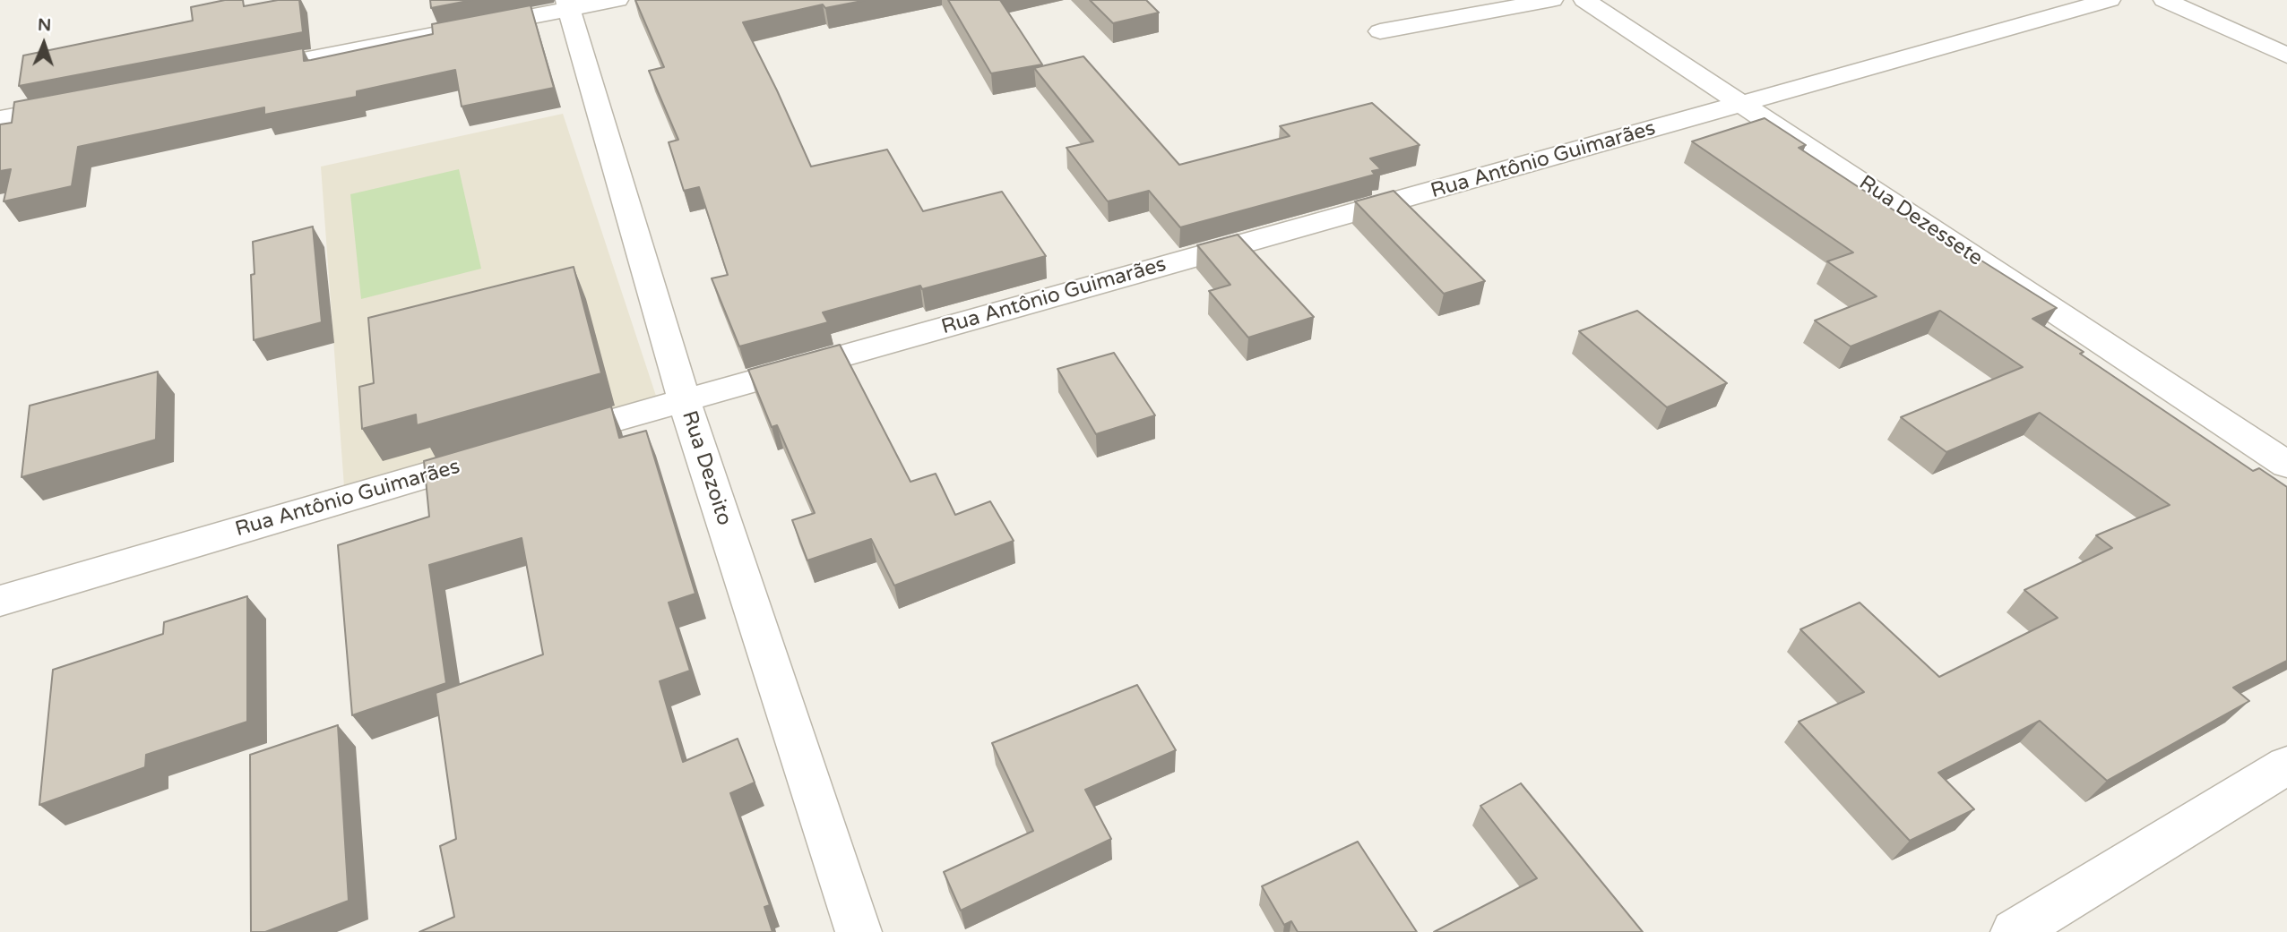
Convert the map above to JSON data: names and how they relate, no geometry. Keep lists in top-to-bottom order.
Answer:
{
  "streets": {
    "street": ["Rua Antônio Guimarães", "Rua Dezessete", "Rua Dezoito"]
  },
  "crossings": [
    ["Rua Antônio Guimarães", "Rua Dezessete"],
    ["Rua Antônio Guimarães", "Rua Dezoito"]
  ],
  "north": "top"
}
